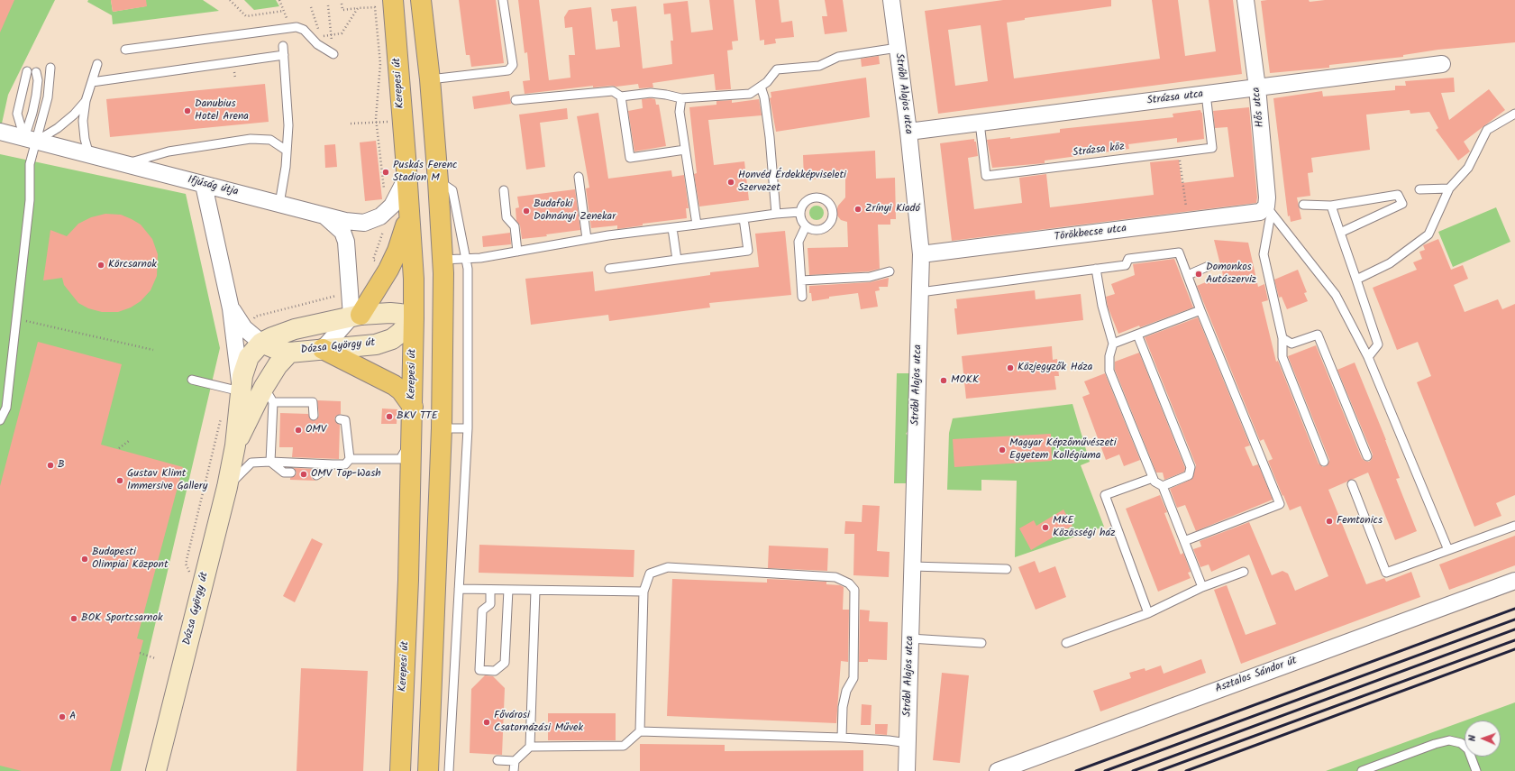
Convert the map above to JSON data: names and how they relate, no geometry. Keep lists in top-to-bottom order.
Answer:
{
  "streets": {
    "main road": ["Kerepesi út", "Dózsa György út"],
    "street": [
      "Stróbl Alajos utca",
      "Strázsa utca",
      "Hős utca",
      "Ifjúság útja",
      "Törökbecse utca",
      "Asztalos Sándor út"
    ],
    "lane": ["Strázsa köz"]
  },
  "crossings": [
    ["Kerepesi út", "Ifjúság útja"],
    ["Kerepesi út", "Dózsa György út"],
    ["Stróbl Alajos utca", "Strázsa utca"],
    ["Stróbl Alajos utca", "Törökbecse utca"],
    ["Strázsa utca", "Hős utca"],
    ["Strázsa utca", "Strázsa köz"],
    ["Hős utca", "Törökbecse utca"],
    ["Ifjúság útja", "Dózsa György út"]
  ],
  "places": [
    "Danubius Hotel Arena",
    "Puskás Ferenc Stadion M",
    "Honvéd Érdekképviseleti Szervezet",
    "Zrínyi Kiadó",
    "Budafoki Dohnányi Zenekar",
    "Körcsarnok",
    "Domonkos Autószerviz",
    "Közjegyzők Háza",
    "MOKK",
    "BKV TTE",
    "OMV",
    "Magyar Képzőművészeti Egyetem Kollégiuma",
    "B",
    "OMV Top-Wash",
    "Gustav Klimt Immersive Gallery",
    "Femtonics",
    "MKE Közösségi ház",
    "Budapesti Olimpiai Központ",
    "BOK Sportcsarnok",
    "A",
    "Fővárosi Csatornázási Művek"
  ],
  "north": "left"
}
